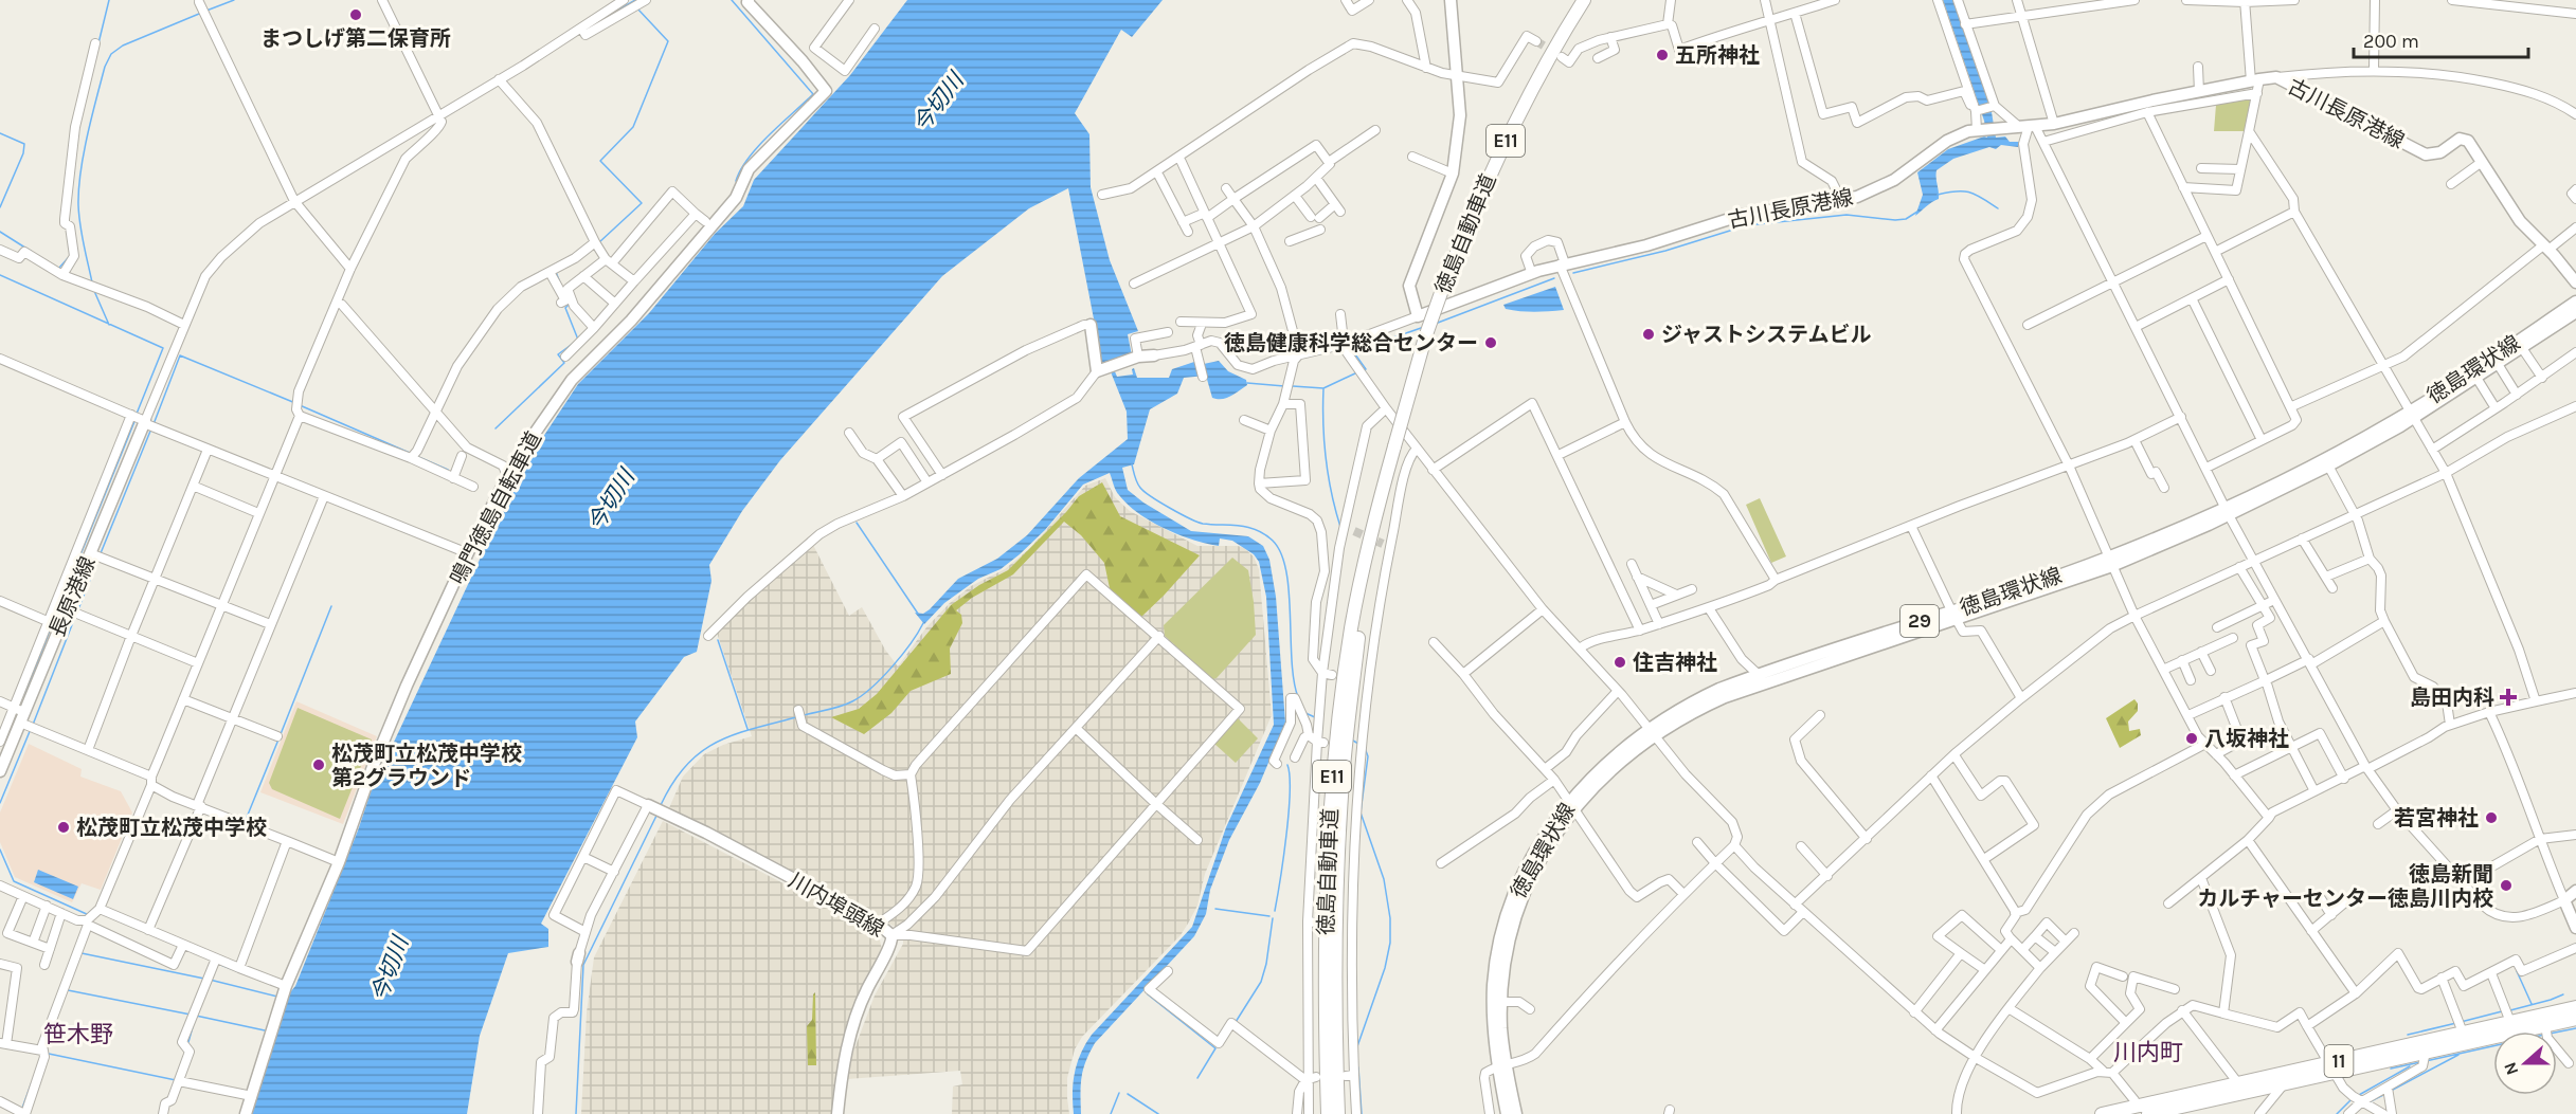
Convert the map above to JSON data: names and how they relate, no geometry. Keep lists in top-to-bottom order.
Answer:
{
  "streets": {
    "highway": ["E11", "徳島自動車道", "11"],
    "main road": [
      "古川長原港線",
      "徳島環状線",
      "鳴門徳島自転車道",
      "長原港線",
      "29",
      "川内埠頭線"
    ]
  },
  "districts": ["笹木野", "川内町"],
  "water": ["今切川"],
  "places": {
    "other": [
      "まつしげ第二保育所",
      "五所神社",
      "ジャストシステムビル",
      "徳島健康科学総合センター",
      "住吉神社",
      "八坂神社",
      "松茂町立松茂中学校 第2グラウンド",
      "若宮神社",
      "松茂町立松茂中学校",
      "徳島新聞 カルチャーセンター徳島川内校"
    ],
    "health": ["島田内科"]
  },
  "scale_bar": "200 m",
  "north": "left"
}
